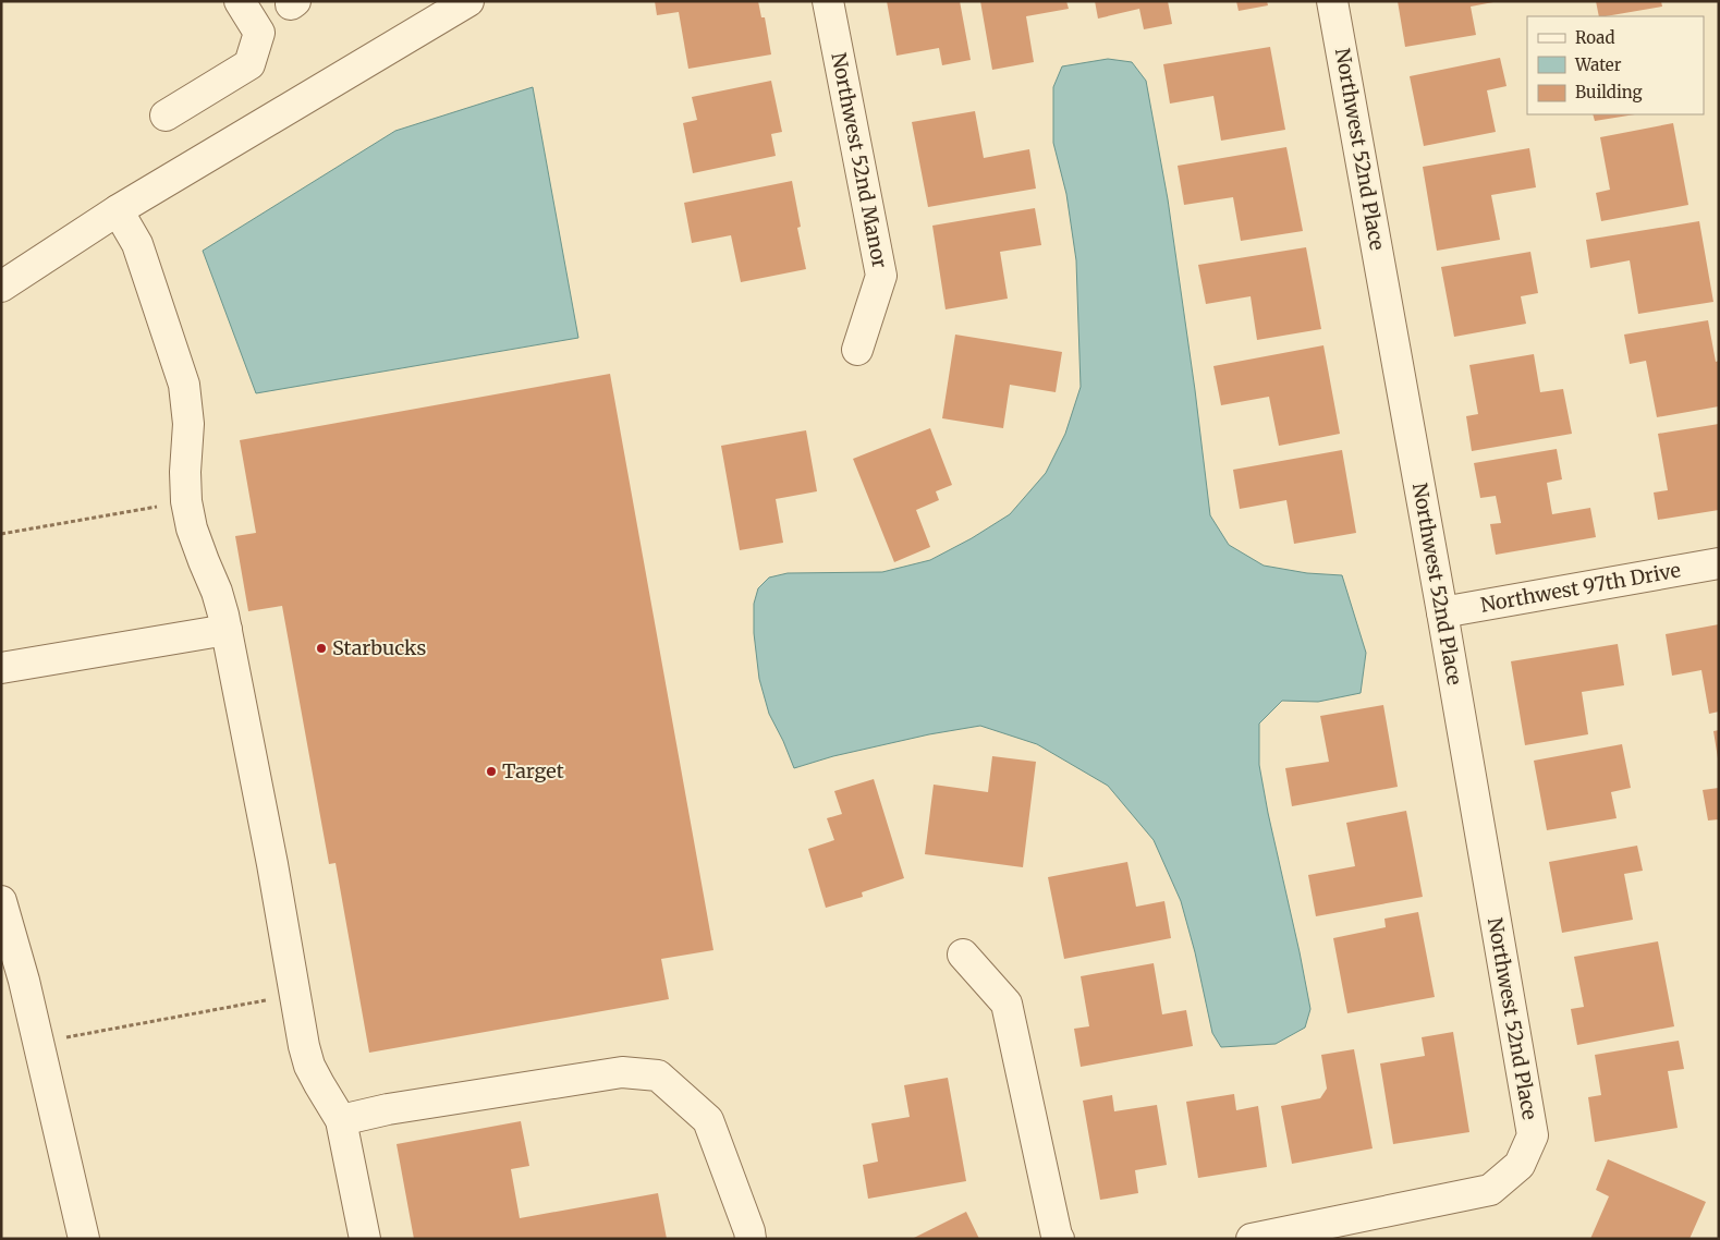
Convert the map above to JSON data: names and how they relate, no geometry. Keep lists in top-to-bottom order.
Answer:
{
  "streets": {
    "street": ["Northwest 52nd Place", "Northwest 52nd Manor", "Northwest 97th Drive"]
  },
  "crossings": [
    ["Northwest 52nd Place", "Northwest 97th Drive"]
  ],
  "places": ["Starbucks", "Target"],
  "legend": ["Road", "Water", "Building"]
}
